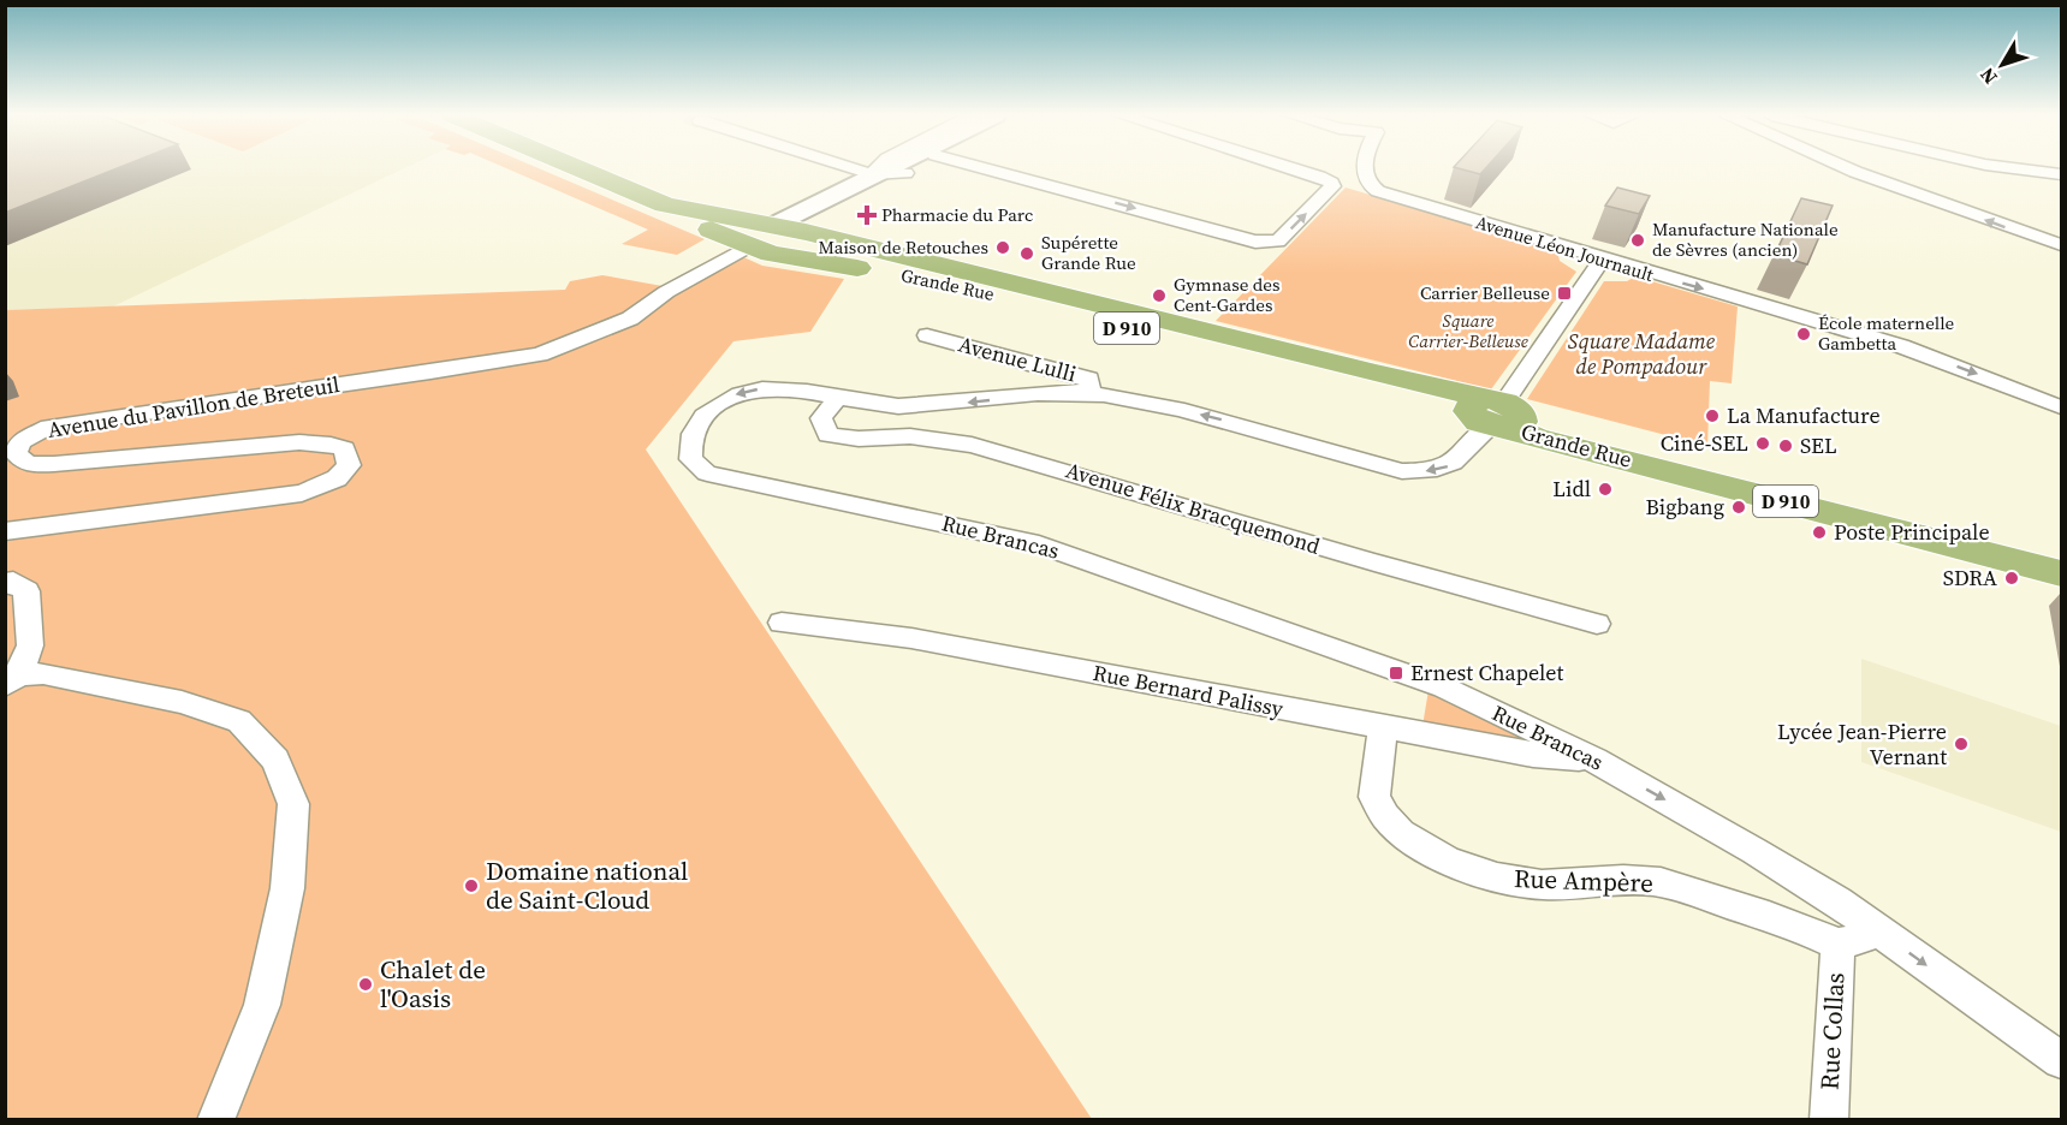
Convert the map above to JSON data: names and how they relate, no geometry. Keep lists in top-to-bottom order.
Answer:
{
  "streets": {
    "main road": ["Grande Rue", "D 910"],
    "street": [
      "Avenue Léon Journault",
      "Avenue Lulli",
      "Avenue du Pavillon de Breteuil",
      "Avenue Félix Bracquemond",
      "Rue Brancas",
      "Rue Bernard Palissy",
      "Rue Ampère",
      "Rue Collas"
    ]
  },
  "crossings": [
    ["Avenue Léon Journault", "Rue Brancas"],
    ["Grande Rue", "Avenue du Pavillon de Breteuil"],
    ["Grande Rue", "Rue Brancas"],
    ["Avenue Lulli", "Rue Brancas"],
    ["Avenue Félix Bracquemond", "Rue Brancas"],
    ["Rue Brancas", "Rue Bernard Palissy"],
    ["Rue Brancas", "Rue Collas"],
    ["Rue Bernard Palissy", "Rue Ampère"],
    ["Rue Ampère", "Rue Collas"]
  ],
  "parks": ["Square Carrier-Belleuse", "Square Madame de Pompadour"],
  "places": {
    "health": ["Pharmacie du Parc"],
    "other": [
      "Manufacture Nationale de Sèvres (ancien)",
      "Maison de Retouches",
      "Supérette Grande Rue",
      "Gymnase des Cent-Gardes",
      "École maternelle Gambetta",
      "La Manufacture",
      "Ciné-SEL",
      "SEL",
      "Lidl",
      "Bigbang",
      "Poste Principale",
      "SDRA",
      "Lycée Jean-Pierre Vernant",
      "Domaine national de Saint-Cloud",
      "Chalet de l'Oasis"
    ],
    "transit": ["Carrier Belleuse", "Ernest Chapelet"]
  },
  "north": "bottom left"
}
